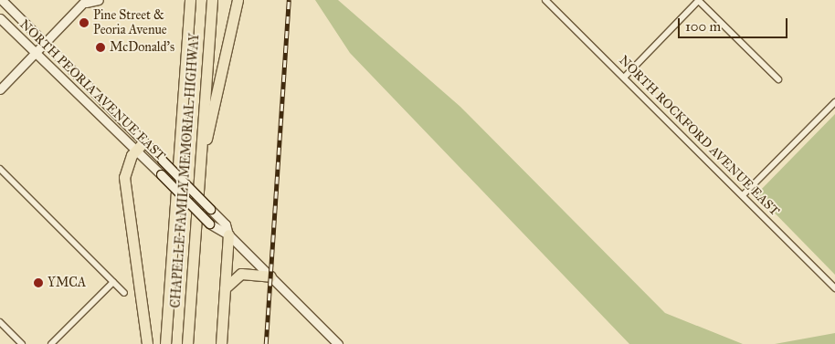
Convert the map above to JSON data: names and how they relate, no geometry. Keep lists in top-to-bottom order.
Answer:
{
  "streets": {
    "highway": ["CHAPELLE FAMILY MEMORIAL HIGHWAY"],
    "main road": ["NORTH PEORIA AVENUE EAST"],
    "street": ["NORTH ROCKFORD AVENUE EAST"]
  },
  "places": ["Pine Street & Peoria Avenue", "McDonald's", "YMCA"],
  "scale_bar": "100 m"
}
